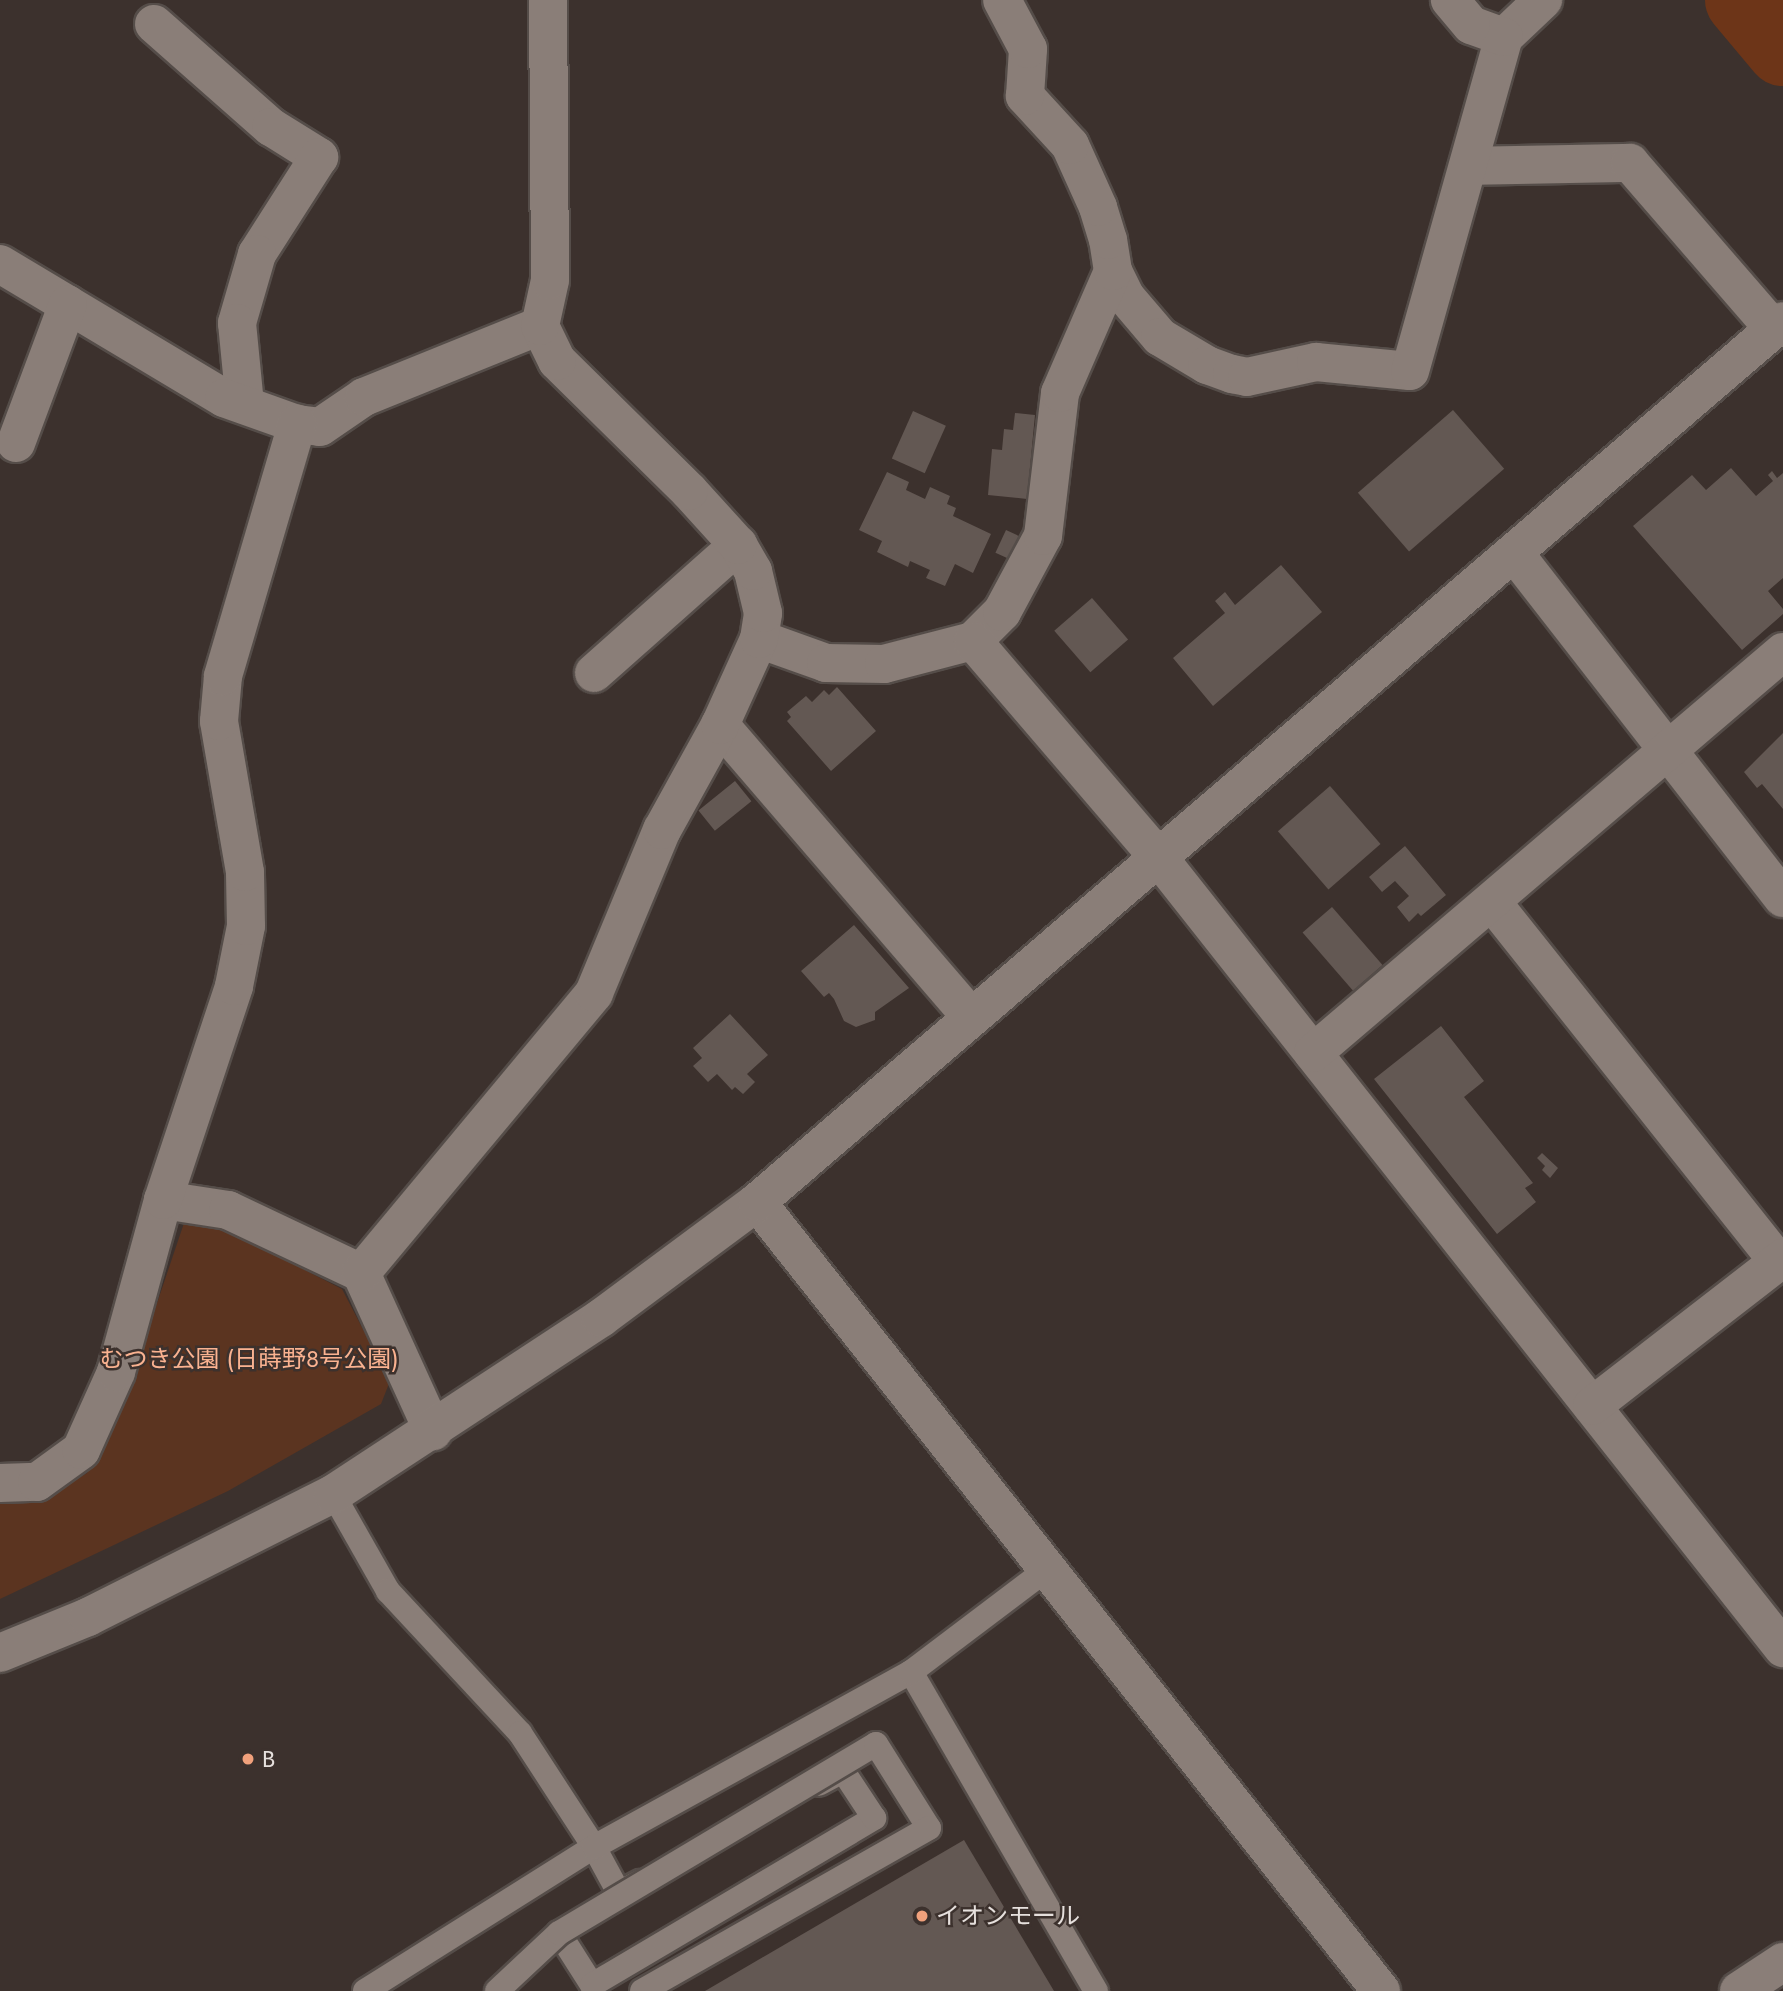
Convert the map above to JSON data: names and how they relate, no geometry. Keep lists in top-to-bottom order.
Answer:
{
  "parks": ["むつき公園 (日蒔野8号公園)"],
  "places": ["B", "イオンモール"]
}
